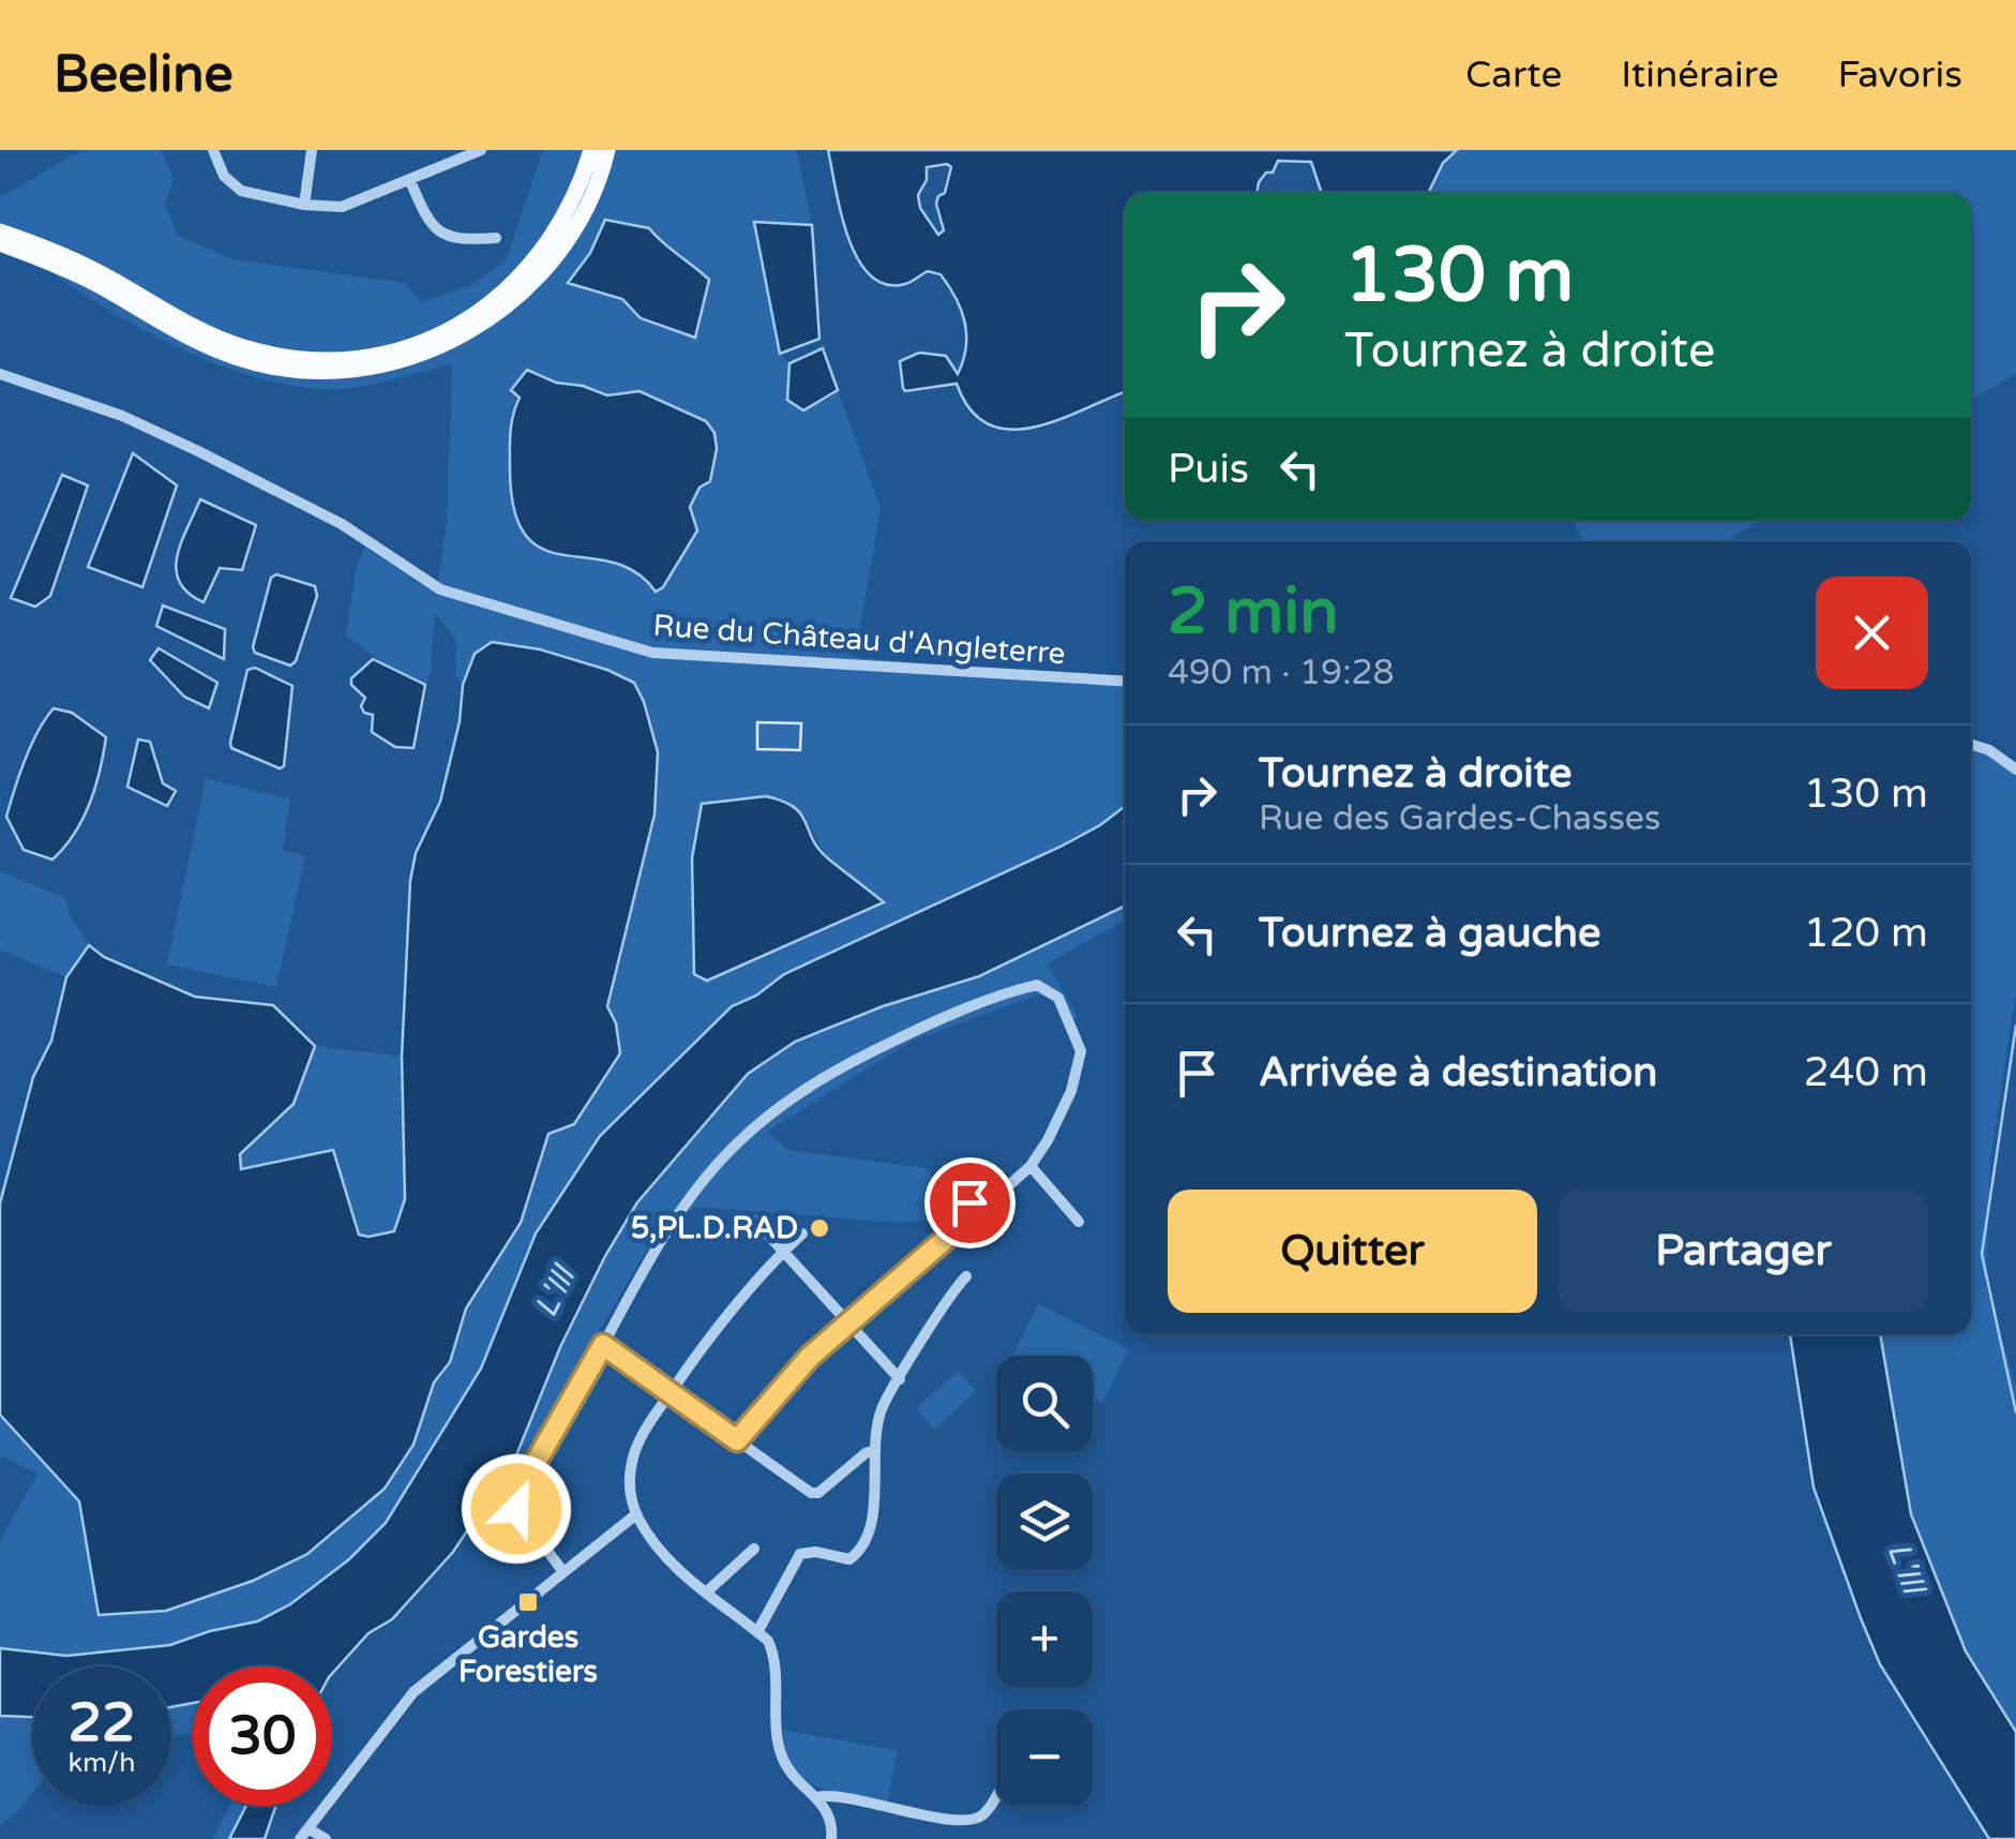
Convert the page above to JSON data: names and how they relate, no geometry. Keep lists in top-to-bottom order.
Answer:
{
  "streets": {
    "street": ["Rue du Château d'Angleterre"]
  },
  "water": ["L'Ill"],
  "places": {
    "other": ["5,PL.D.RAD"],
    "transit": ["Gardes Forestiers"]
  },
  "page": {
    "header": "Beeline",
    "nav": ["Carte", "Itinéraire", "Favoris"],
    "turn": ["130 m", "Tournez à droite"],
    "then": "Puis",
    "heading": ["2 min", "490 m · 19:28"],
    "list": [
      {
        "name": "Tournez à droite",
        "note": "Rue des Gardes-Chasses",
        "value": "130 m"
      },
      {
        "name": "Tournez à gauche",
        "value": "120 m"
      },
      {
        "name": "Arrivée à destination",
        "value": "240 m"
      }
    ],
    "buttons": ["Quitter", "Partager"],
    "map_buttons": ["+", "−"],
    "speed": "22 km/h",
    "limit": "30"
  }
}
